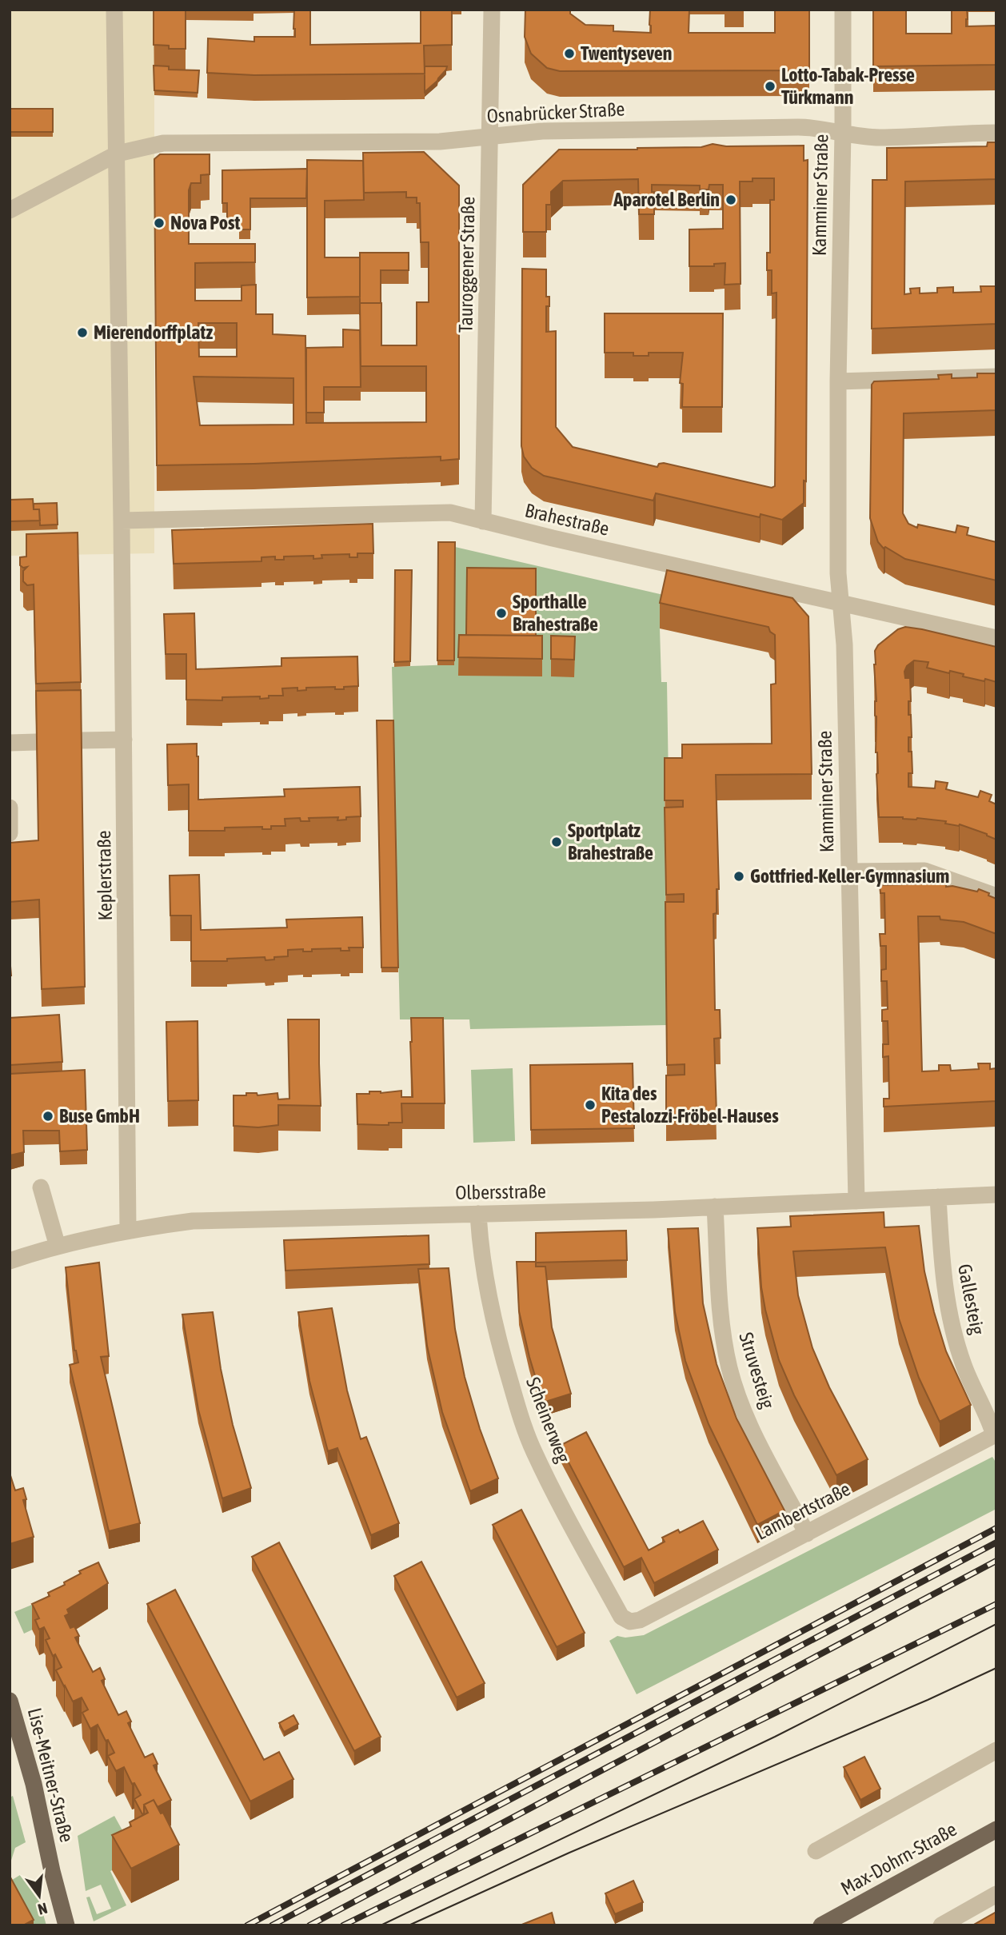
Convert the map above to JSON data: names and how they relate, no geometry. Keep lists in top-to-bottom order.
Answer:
{
  "streets": {
    "main road": ["Lise-Meitner-Straße", "Max-Dohrn-Straße"],
    "street": [
      "Osnabrücker Straße",
      "Kamminer Straße",
      "Tauroggener Straße",
      "Brahestraße",
      "Keplerstraße",
      "Olbersstraße",
      "Gallesteig",
      "Struvesteig",
      "Scheinerweg",
      "Lambertstraße"
    ]
  },
  "crossings": [
    ["Osnabrücker Straße", "Kamminer Straße"],
    ["Osnabrücker Straße", "Tauroggener Straße"],
    ["Kamminer Straße", "Brahestraße"],
    ["Kamminer Straße", "Olbersstraße"],
    ["Tauroggener Straße", "Brahestraße"],
    ["Brahestraße", "Keplerstraße"],
    ["Keplerstraße", "Olbersstraße"],
    ["Olbersstraße", "Gallesteig"],
    ["Olbersstraße", "Struvesteig"],
    ["Olbersstraße", "Scheinerweg"],
    ["Gallesteig", "Lambertstraße"],
    ["Struvesteig", "Lambertstraße"],
    ["Scheinerweg", "Lambertstraße"]
  ],
  "places": [
    "Twentyseven",
    "Lotto-Tabak-Presse Türkmann",
    "Aparotel Berlin",
    "Nova Post",
    "Mierendorffplatz",
    "Sporthalle Brahestraße",
    "Sportplatz Brahestraße",
    "Gottfried-Keller-Gymnasium",
    "Kita des Pestalozzi-Fröbel-Hauses",
    "Buse GmbH"
  ],
  "north": "bottom"
}
